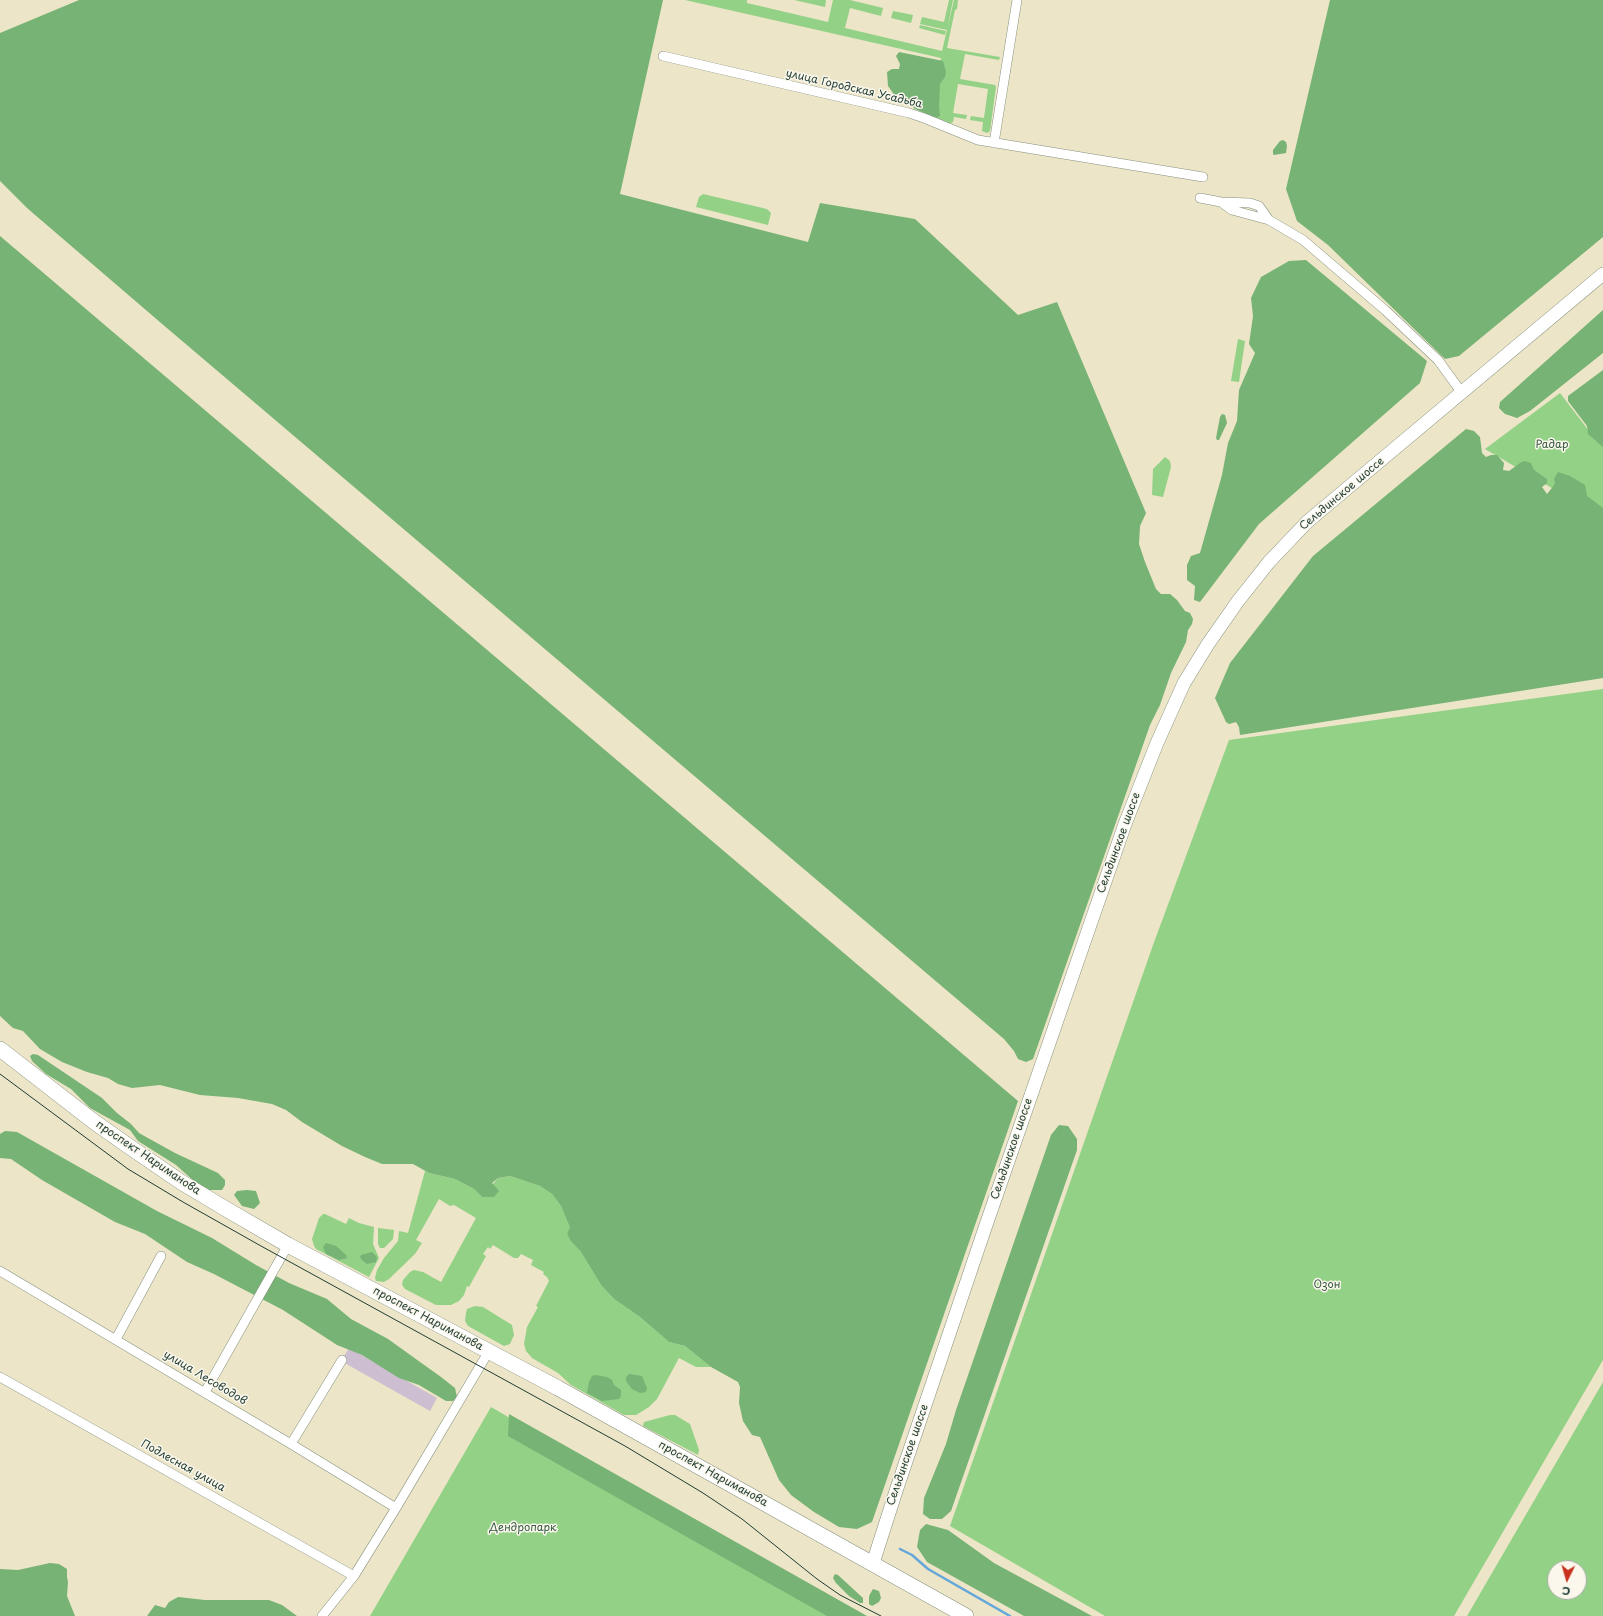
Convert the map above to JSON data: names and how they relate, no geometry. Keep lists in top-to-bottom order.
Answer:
{
  "streets": {
    "main road": ["Сельдинское шоссе", "проспект Нариманова"],
    "street": ["улица Городская Усадьба", "улица Лесоводов", "Подлесная улица"]
  },
  "crossings": [
    ["Сельдинское шоссе", "проспект Нариманова"]
  ],
  "parks": ["Радар", "Озон", "Дендропарк"],
  "north": "bottom"
}
